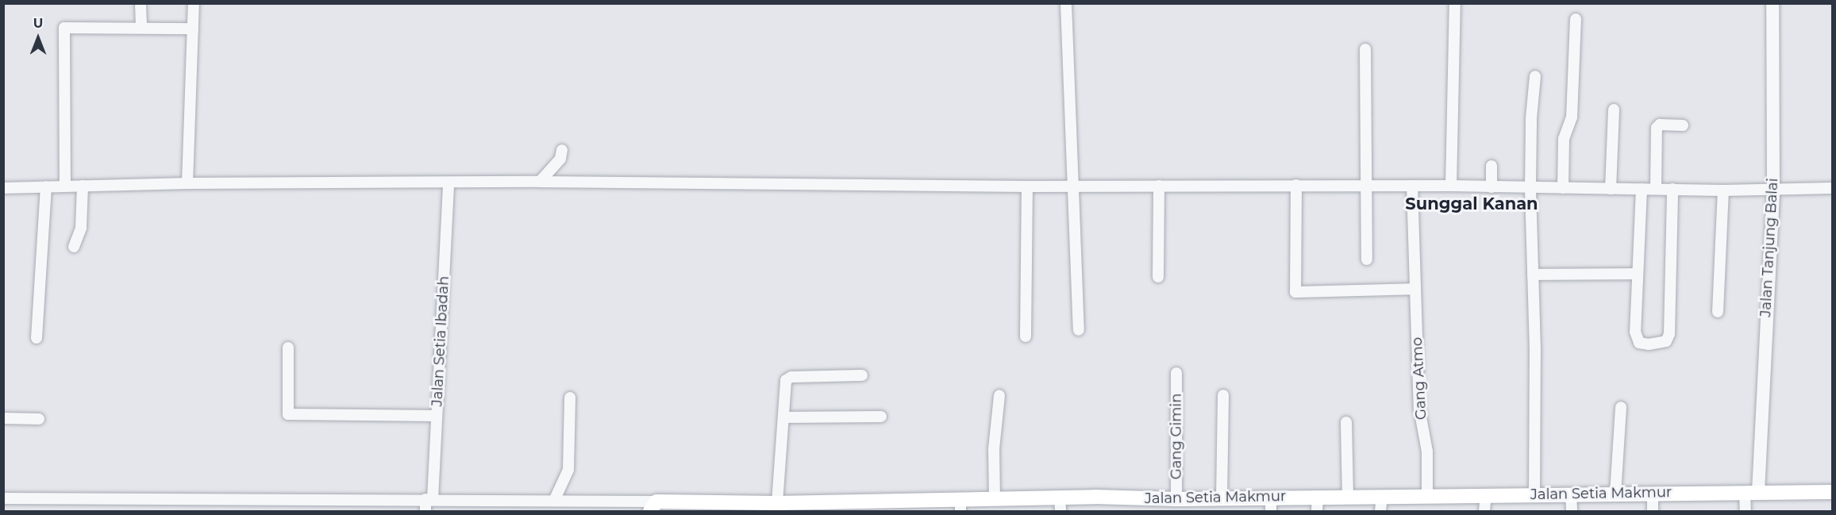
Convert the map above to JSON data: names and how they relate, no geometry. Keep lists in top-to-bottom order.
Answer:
{
  "streets": {
    "main road": ["Jalan Setia Makmur"],
    "street": [
      "Jalan Tanjung Balai",
      "Jalan Setia Ibadah",
      "Gang Atmo",
      "Gang Gimin"
    ]
  },
  "crossings": [
    ["Jalan Tanjung Balai", "Jalan Setia Makmur"],
    ["Gang Atmo", "Jalan Setia Makmur"],
    ["Gang Gimin", "Jalan Setia Makmur"]
  ],
  "districts": ["Sunggal Kanan"],
  "north": "top"
}
